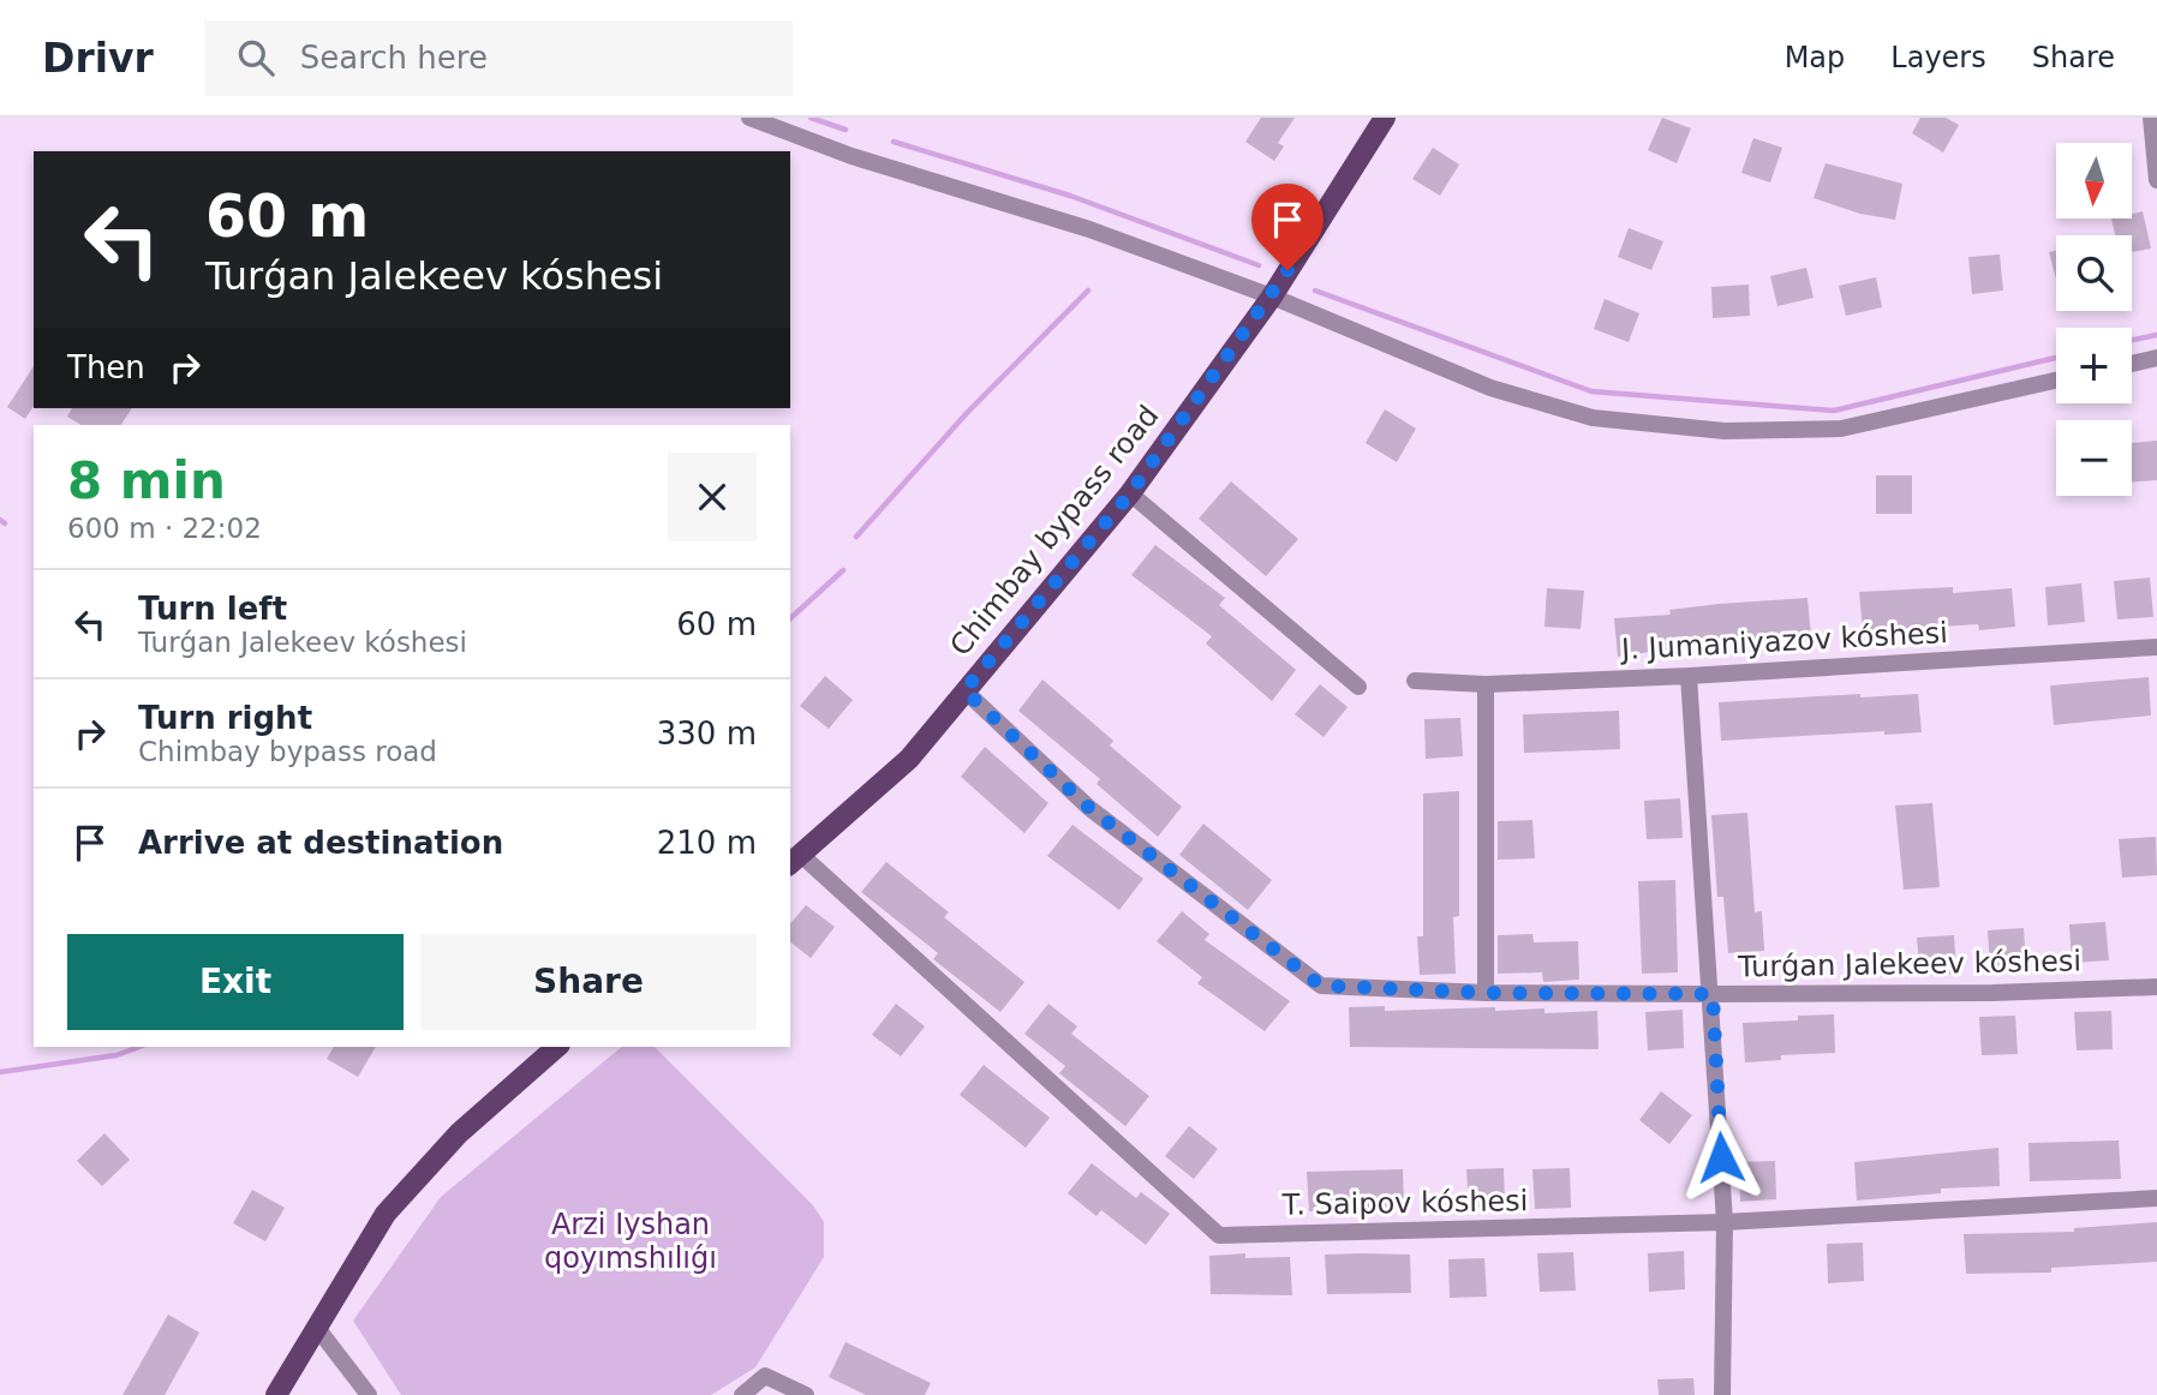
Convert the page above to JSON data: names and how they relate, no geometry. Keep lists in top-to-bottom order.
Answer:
{
  "streets": {
    "main road": ["Chimbay bypass road"],
    "street": ["J. Jumaniyazov kóshesi", "Turǵan Jalekeev kóshesi", "T. Saipov kóshesi"]
  },
  "crossings": [
    ["Chimbay bypass road", "Turǵan Jalekeev kóshesi"],
    ["Chimbay bypass road", "T. Saipov kóshesi"]
  ],
  "parks": ["Arzi Iyshan qoyımshılıǵı"],
  "north": "bottom",
  "page": {
    "header": "Drivr",
    "search": "Search here",
    "nav": ["Map", "Layers", "Share"],
    "map_buttons": ["+", "−"],
    "turn": ["60 m", "Turǵan Jalekeev kóshesi"],
    "then": "Then",
    "heading": ["8 min", "600 m · 22:02"],
    "list": [
      {
        "name": "Turn left",
        "note": "Turǵan Jalekeev kóshesi",
        "value": "60 m"
      },
      {
        "name": "Turn right",
        "note": "Chimbay bypass road",
        "value": "330 m"
      },
      {
        "name": "Arrive at destination",
        "value": "210 m"
      }
    ],
    "buttons": ["Exit", "Share"]
  }
}
